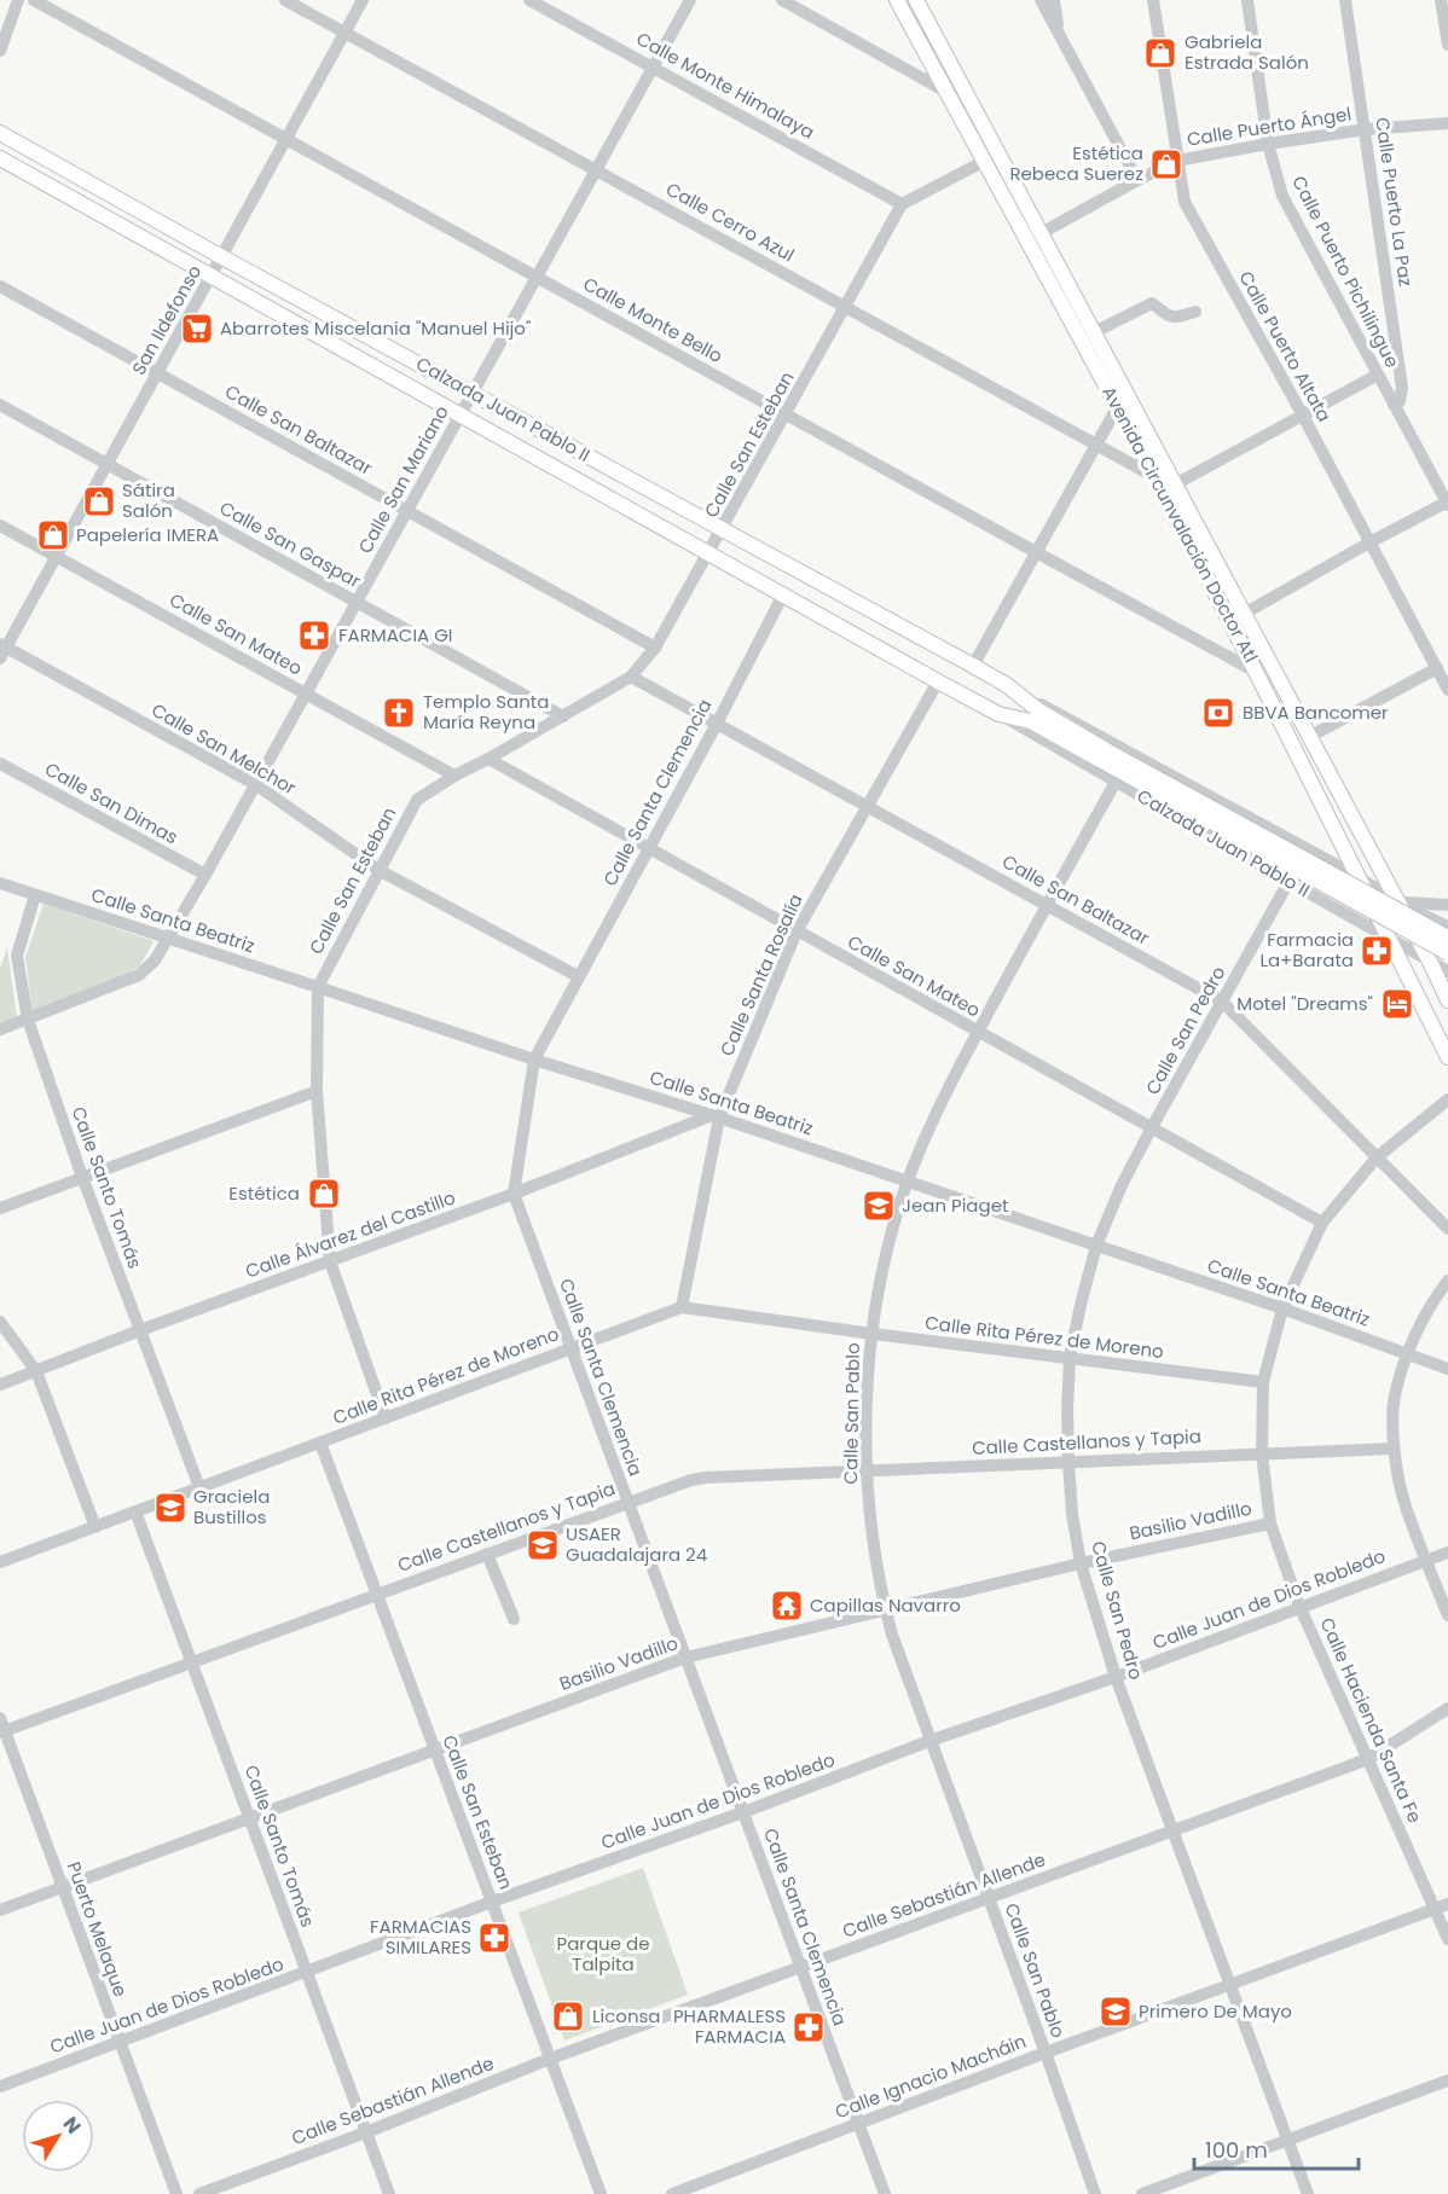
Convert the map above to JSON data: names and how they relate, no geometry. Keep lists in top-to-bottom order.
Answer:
{
  "streets": {
    "main road": ["Calzada Juan Pablo II", "Avenida Circunvalación Doctor Atl"],
    "street": [
      "Calle Monte Himalaya",
      "Calle Puerto Ángel",
      "Calle Puerto La Paz",
      "Calle Cerro Azul",
      "Calle Puerto Pichilingue",
      "San Ildefonso",
      "Calle Monte Bello",
      "Calle Puerto Altata",
      "Calle San Baltazar",
      "Calle San Esteban",
      "Calle San Mariano",
      "Calle San Gaspar",
      "Calle San Mateo",
      "Calle San Melchor",
      "Calle Santa Clemencia",
      "Calle San Dimas",
      "Calle Santa Beatriz",
      "Calle Santa Rosalía",
      "Calle San Pedro",
      "Calle Santo Tomás",
      "Calle Álvarez del Castillo",
      "Calle Rita Pérez de Moreno",
      "Calle San Pablo",
      "Calle Castellanos y Tapia",
      "Basilio Vadillo",
      "Calle Juan de Dios Robledo",
      "Calle Hacienda Santa Fe",
      "Calle Sebastián Allende",
      "Puerto Melaque",
      "Calle Ignacio Macháin"
    ]
  },
  "crossings": [
    ["Calle Monte Himalaya", "Calle San Esteban"],
    ["Calle Monte Himalaya", "Calle San Mariano"],
    ["Calle Puerto Ángel", "Calle Puerto La Paz"],
    ["Calle Puerto Ángel", "Calle Puerto Pichilingue"],
    ["Calle Puerto Ángel", "Calle Puerto Altata"],
    ["Calle Puerto Ángel", "Avenida Circunvalación Doctor Atl"],
    ["Calle Puerto La Paz", "Calle Puerto Pichilingue"],
    ["Calle Cerro Azul", "San Ildefonso"],
    ["Calle Cerro Azul", "Calle San Esteban"],
    ["Calle Cerro Azul", "Calle San Mariano"],
    ["Calle Cerro Azul", "Avenida Circunvalación Doctor Atl"],
    ["San Ildefonso", "Calle Monte Bello"],
    ["San Ildefonso", "Calzada Juan Pablo II"],
    ["San Ildefonso", "Calle San Baltazar"],
    ["San Ildefonso", "Calle San Gaspar"],
    ["San Ildefonso", "Calle San Mateo"],
    ["San Ildefonso", "Calle San Melchor"],
    ["Calle Monte Bello", "Calle San Esteban"],
    ["Calle Monte Bello", "Calle San Mariano"],
    ["Calle Monte Bello", "Avenida Circunvalación Doctor Atl"],
    ["Calzada Juan Pablo II", "Calle San Esteban"],
    ["Calzada Juan Pablo II", "Calle San Mariano"],
    ["Calzada Juan Pablo II", "Avenida Circunvalación Doctor Atl"],
    ["Calzada Juan Pablo II", "Calle Santa Clemencia"],
    ["Calzada Juan Pablo II", "Calle Santa Rosalía"],
    ["Calzada Juan Pablo II", "Calle San Pedro"],
    ["Calzada Juan Pablo II", "Calle San Pablo"],
    ["Calle San Baltazar", "Calle San Esteban"],
    ["Calle San Baltazar", "Calle San Mariano"],
    ["Calle San Baltazar", "Calle Santa Clemencia"],
    ["Calle San Baltazar", "Calle Santa Rosalía"],
    ["Calle San Baltazar", "Calle San Pedro"],
    ["Calle San Baltazar", "Calle San Pablo"],
    ["Calle San Baltazar", "Calle Hacienda Santa Fe"],
    ["Calle San Esteban", "Calle San Gaspar"],
    ["Calle San Esteban", "Calle San Mateo"],
    ["Calle San Esteban", "Calle San Melchor"],
    ["Calle San Esteban", "Calle Santa Beatriz"],
    ["Calle San Esteban", "Calle Álvarez del Castillo"],
    ["Calle San Esteban", "Calle Rita Pérez de Moreno"],
    ["Calle San Esteban", "Calle Castellanos y Tapia"],
    ["Calle San Esteban", "Basilio Vadillo"],
    ["Calle San Esteban", "Calle Juan de Dios Robledo"],
    ["Calle San Esteban", "Calle Sebastián Allende"],
    ["Calle San Mariano", "Calle San Gaspar"],
    ["Calle San Mariano", "Calle San Mateo"],
    ["Calle San Mariano", "Calle San Melchor"],
    ["Calle San Mariano", "Calle San Dimas"],
    ["Calle San Mariano", "Calle Santa Beatriz"],
    ["Calle San Mariano", "Calle Santo Tomás"],
    ["Calle San Mateo", "Calle Santa Clemencia"],
    ["Calle San Mateo", "Calle Santa Rosalía"],
    ["Calle San Mateo", "Calle San Pedro"],
    ["Calle San Mateo", "Calle San Pablo"],
    ["Calle San Mateo", "Calle Hacienda Santa Fe"],
    ["Calle San Melchor", "Calle Santa Clemencia"],
    ["Calle Santa Clemencia", "Calle Santa Beatriz"],
    ["Calle Santa Clemencia", "Calle Álvarez del Castillo"],
    ["Calle Santa Clemencia", "Calle Rita Pérez de Moreno"],
    ["Calle Santa Clemencia", "Calle Castellanos y Tapia"],
    ["Calle Santa Clemencia", "Basilio Vadillo"],
    ["Calle Santa Clemencia", "Calle Juan de Dios Robledo"],
    ["Calle Santa Clemencia", "Calle Sebastián Allende"],
    ["Calle Santa Clemencia", "Calle Ignacio Macháin"],
    ["Calle Santa Beatriz", "Calle Santa Rosalía"],
    ["Calle Santa Beatriz", "Calle San Pedro"],
    ["Calle Santa Beatriz", "Calle Santo Tomás"],
    ["Calle Santa Beatriz", "Calle Álvarez del Castillo"],
    ["Calle Santa Beatriz", "Calle San Pablo"],
    ["Calle Santa Beatriz", "Calle Hacienda Santa Fe"],
    ["Calle Santa Rosalía", "Calle Álvarez del Castillo"],
    ["Calle Santa Rosalía", "Calle Rita Pérez de Moreno"],
    ["Calle San Pedro", "Calle Rita Pérez de Moreno"],
    ["Calle San Pedro", "Calle Castellanos y Tapia"],
    ["Calle San Pedro", "Basilio Vadillo"],
    ["Calle San Pedro", "Calle Juan de Dios Robledo"],
    ["Calle San Pedro", "Calle Sebastián Allende"],
    ["Calle San Pedro", "Calle Ignacio Macháin"],
    ["Calle Santo Tomás", "Calle Álvarez del Castillo"],
    ["Calle Santo Tomás", "Calle Rita Pérez de Moreno"],
    ["Calle Santo Tomás", "Calle Castellanos y Tapia"],
    ["Calle Santo Tomás", "Basilio Vadillo"],
    ["Calle Santo Tomás", "Calle Juan de Dios Robledo"],
    ["Calle Santo Tomás", "Calle Sebastián Allende"],
    ["Calle Rita Pérez de Moreno", "Calle San Pablo"],
    ["Calle Rita Pérez de Moreno", "Calle Hacienda Santa Fe"],
    ["Calle San Pablo", "Calle Castellanos y Tapia"],
    ["Calle San Pablo", "Basilio Vadillo"],
    ["Calle San Pablo", "Calle Juan de Dios Robledo"],
    ["Calle San Pablo", "Calle Sebastián Allende"],
    ["Calle San Pablo", "Calle Ignacio Macháin"],
    ["Calle Castellanos y Tapia", "Calle Hacienda Santa Fe"],
    ["Calle Castellanos y Tapia", "Puerto Melaque"],
    ["Basilio Vadillo", "Calle Hacienda Santa Fe"],
    ["Basilio Vadillo", "Puerto Melaque"],
    ["Calle Juan de Dios Robledo", "Calle Hacienda Santa Fe"],
    ["Calle Juan de Dios Robledo", "Puerto Melaque"],
    ["Calle Hacienda Santa Fe", "Calle Sebastián Allende"],
    ["Calle Hacienda Santa Fe", "Calle Ignacio Macháin"]
  ],
  "parks": ["Parque de Talpita"],
  "places": {
    "shop": [
      "Gabriela Estrada Salón",
      "Estética Rebeca Suerez",
      "Sátira Salón",
      "Papelería IMERA",
      "Estética",
      "Liconsa"
    ],
    "supermarket": ["Abarrotes Miscelania \"Manuel Hijo\""],
    "pharmacy": [
      "FARMACIA GI",
      "Farmacia La+Barata",
      "FARMACIAS SIMILARES",
      "PHARMALESS FARMACIA"
    ],
    "church": ["Templo Santa María Reyna"],
    "bank": ["BBVA Bancomer"],
    "hotel": ["Motel \"Dreams\""],
    "school or university": [
      "Jean Piaget",
      "Graciela Bustillos",
      "USAER Guadalajara 24",
      "Primero De Mayo"
    ],
    "temple": ["Capillas Navarro"]
  },
  "scale_bar": "100 m",
  "north": "top right"
}
